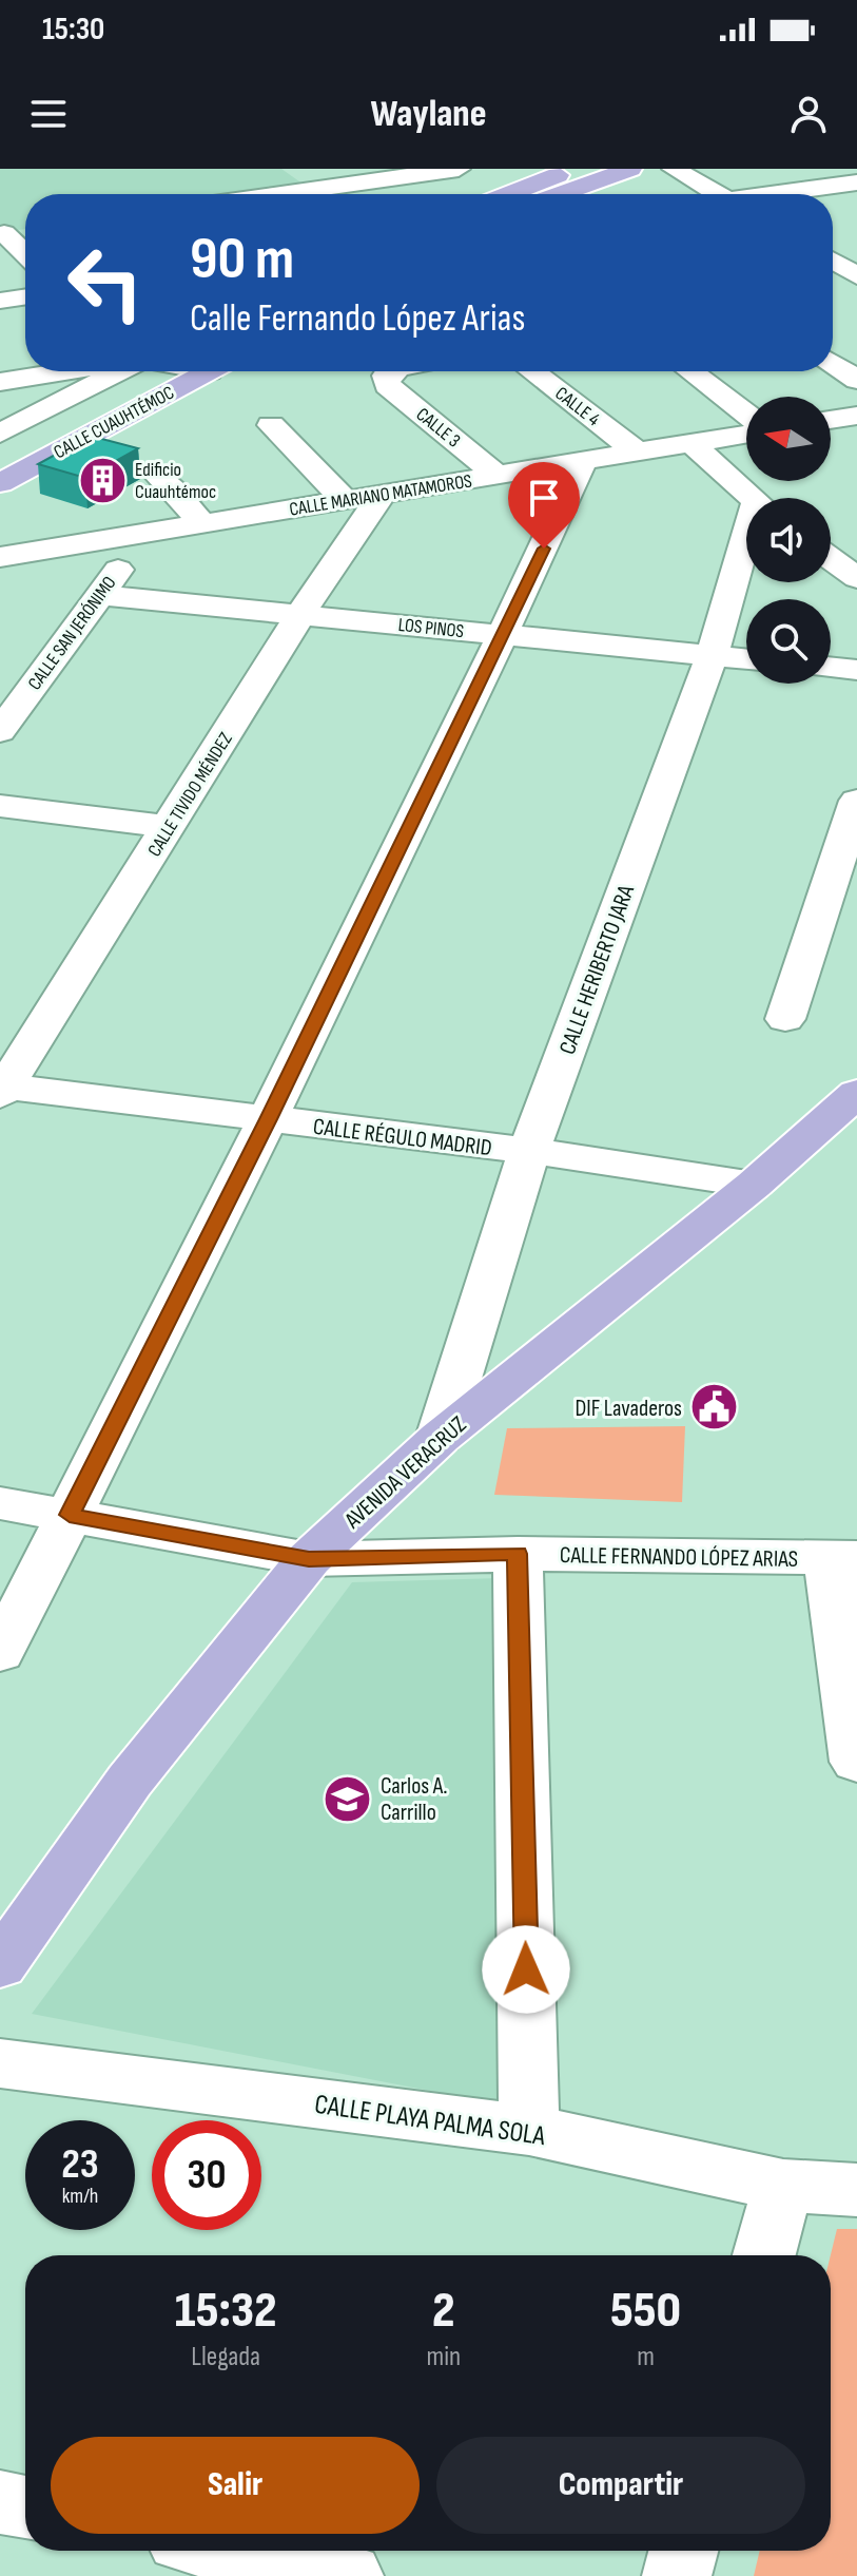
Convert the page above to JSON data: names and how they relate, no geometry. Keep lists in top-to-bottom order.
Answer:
{
  "streets": {
    "main road": ["CALLE CUAUHTÉMOC", "AVENIDA VERACRUZ"],
    "street": [
      "CALLE 4",
      "CALLE 3",
      "CALLE MARIANO MATAMOROS",
      "LOS PINOS",
      "CALLE SAN JERÓNIMO",
      "CALLE TIVIDO MÉNDEZ",
      "CALLE HERIBERTO JARA",
      "CALLE RÉGULO MADRID",
      "CALLE FERNANDO LÓPEZ ARIAS",
      "CALLE PLAYA PALMA SOLA"
    ]
  },
  "crossings": [
    ["CALLE 4", "CALLE MARIANO MATAMOROS"],
    ["CALLE 3", "CALLE MARIANO MATAMOROS"],
    ["CALLE MARIANO MATAMOROS", "CALLE SAN JERÓNIMO"],
    ["CALLE MARIANO MATAMOROS", "CALLE TIVIDO MÉNDEZ"],
    ["LOS PINOS", "CALLE SAN JERÓNIMO"],
    ["LOS PINOS", "CALLE TIVIDO MÉNDEZ"],
    ["LOS PINOS", "CALLE HERIBERTO JARA"],
    ["CALLE TIVIDO MÉNDEZ", "CALLE RÉGULO MADRID"],
    ["CALLE HERIBERTO JARA", "CALLE RÉGULO MADRID"],
    ["CALLE HERIBERTO JARA", "AVENIDA VERACRUZ"],
    ["CALLE RÉGULO MADRID", "AVENIDA VERACRUZ"],
    ["AVENIDA VERACRUZ", "CALLE FERNANDO LÓPEZ ARIAS"]
  ],
  "places": {
    "building": ["Edificio Cuauhtémoc"],
    "public building": ["DIF Lavaderos"],
    "school or university": ["Carlos A. Carrillo"]
  },
  "north": "left",
  "page": {
    "status": "15:30",
    "header": "Waylane",
    "turn": ["90 m", "Calle Fernando López Arias"],
    "speed": "23 km/h",
    "limit": "30",
    "eta": [
      "15:32",
      "Llegada",
      "2",
      "min",
      "550",
      "m"
    ],
    "buttons": ["Salir", "Compartir"]
  }
}
